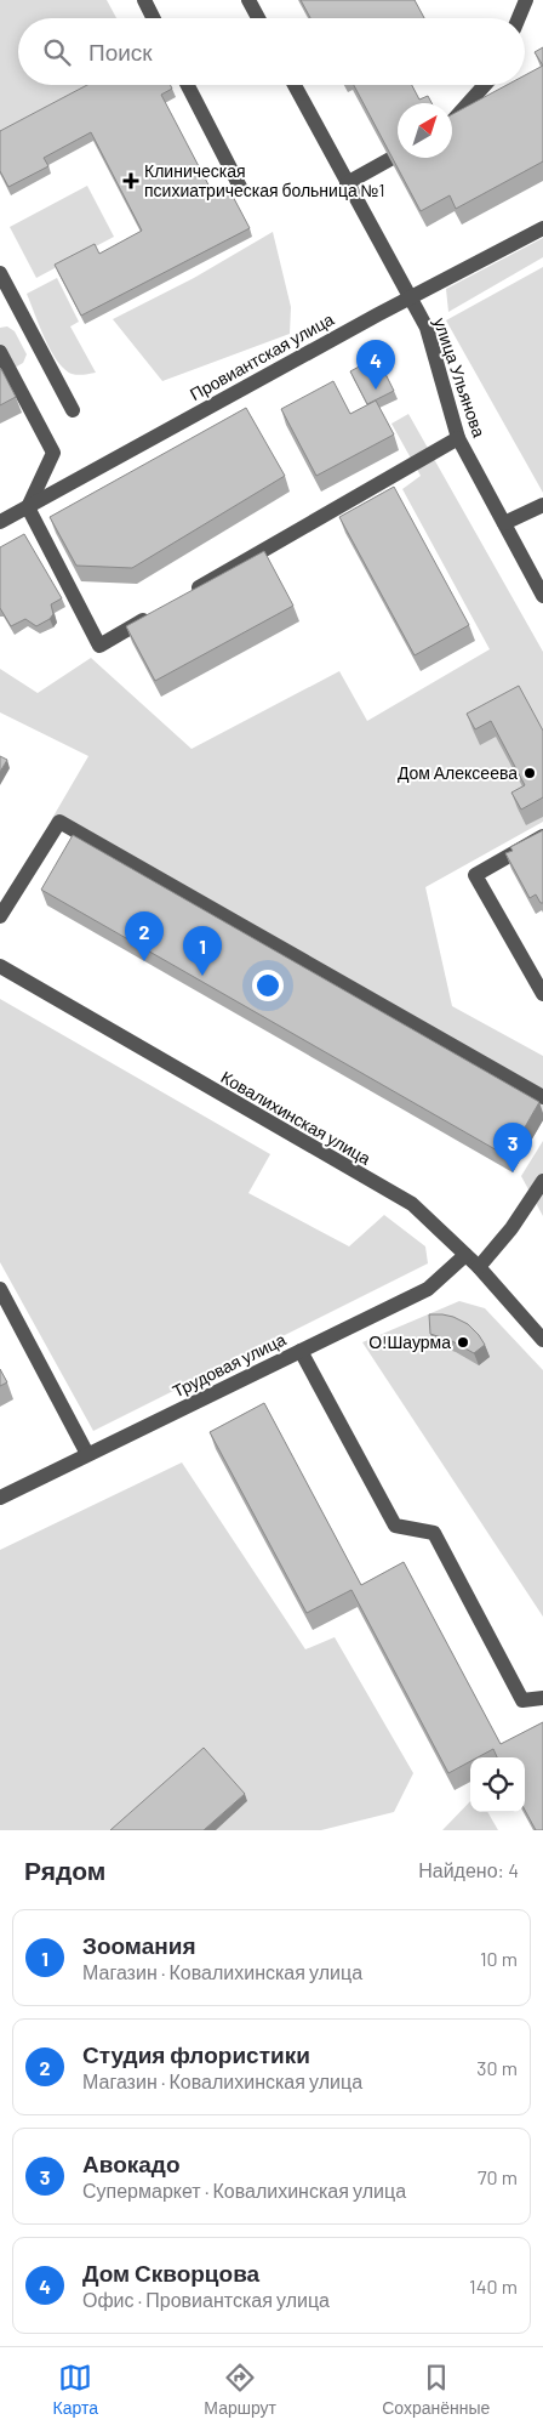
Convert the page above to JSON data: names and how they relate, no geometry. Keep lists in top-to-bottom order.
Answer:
{
  "streets": {
    "street": [
      "Провиантская улица",
      "улица Ульянова",
      "Ковалихинская улица",
      "Трудовая улица"
    ]
  },
  "crossings": [
    ["Провиантская улица", "улица Ульянова"],
    ["Ковалихинская улица", "Трудовая улица"]
  ],
  "places": {
    "health": ["Клиническая психиатрическая больница №1"],
    "other": ["Дом Алексеева", "О!Шаурма"]
  },
  "north": "top right",
  "page": {
    "search": "Поиск",
    "pins": [
      "4",
      "2",
      "1",
      "3"
    ],
    "heading": ["Рядом", "Найдено: 4"],
    "list": [
      {
        "mark": "1",
        "name": "Зоомания",
        "note": "Магазин · Ковалихинская улица",
        "value": "10 m"
      },
      {
        "mark": "2",
        "name": "Студия флористики",
        "note": "Магазин · Ковалихинская улица",
        "value": "30 m"
      },
      {
        "mark": "3",
        "name": "Авокадо",
        "note": "Супермаркет · Ковалихинская улица",
        "value": "70 m"
      },
      {
        "mark": "4",
        "name": "Дом Скворцова",
        "note": "Офис · Провиантская улица",
        "value": "140 m"
      }
    ],
    "nav": ["Карта", "Маршрут", "Сохранённые"]
  }
}
